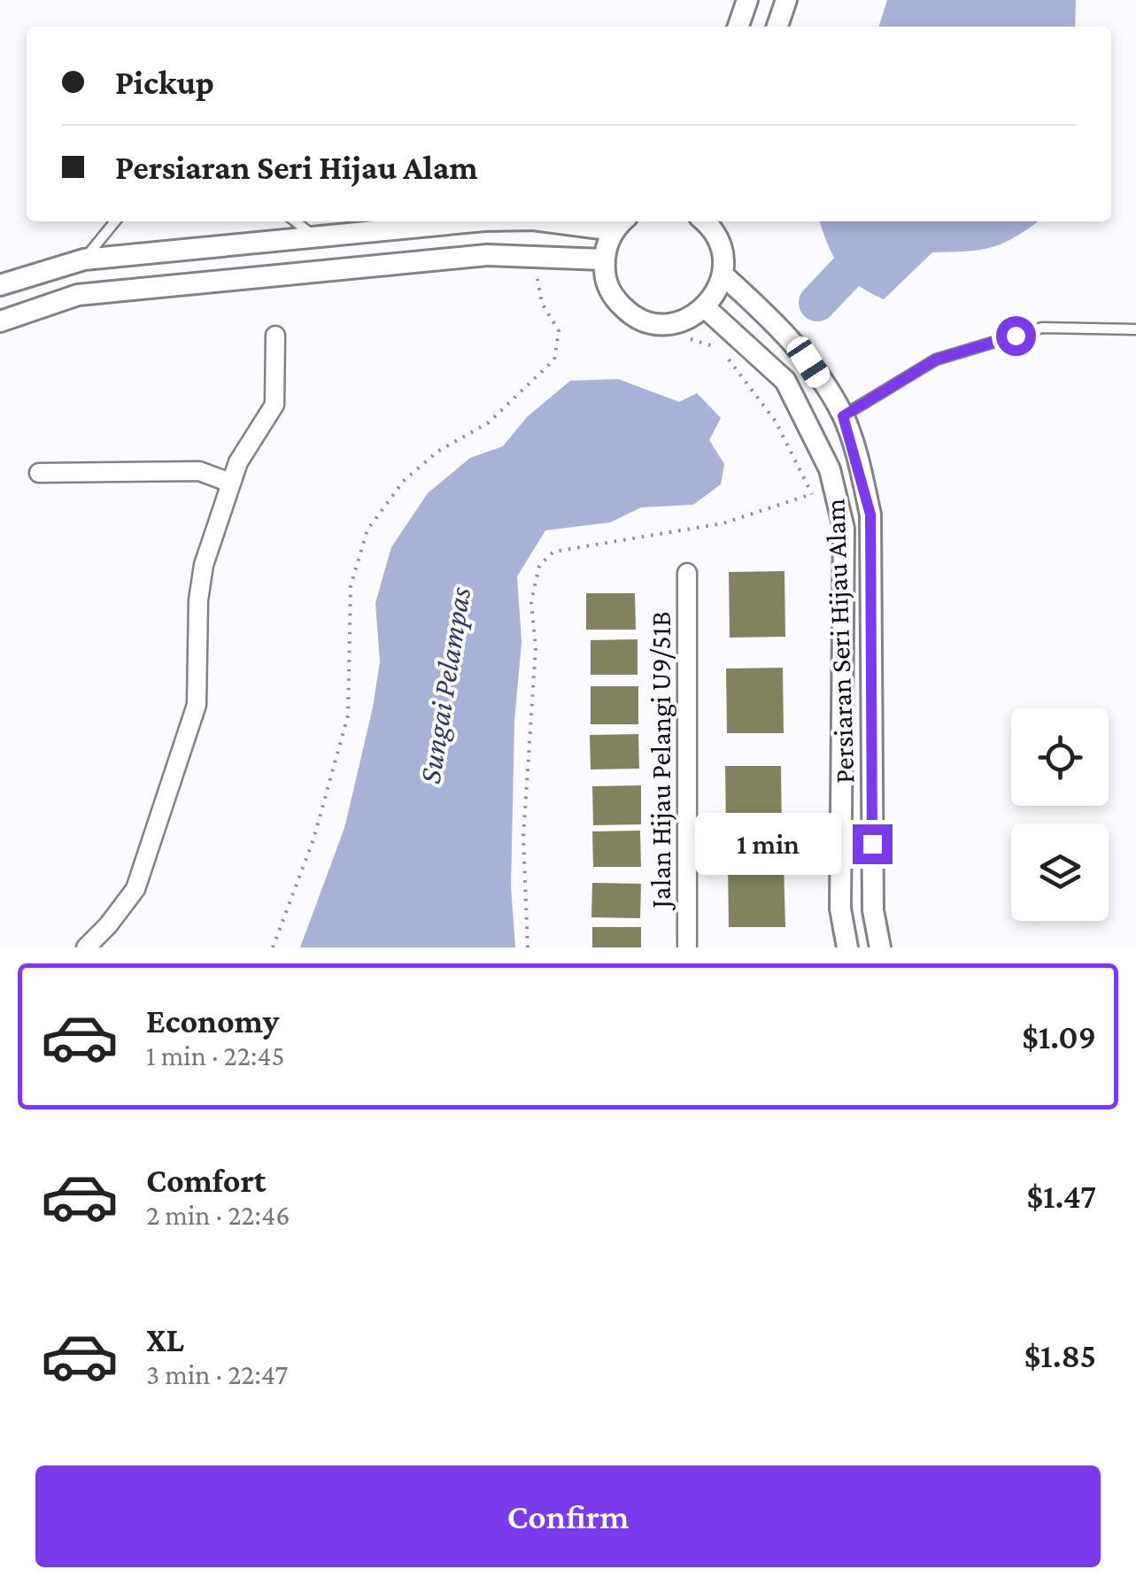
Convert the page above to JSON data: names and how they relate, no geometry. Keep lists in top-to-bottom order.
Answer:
{
  "streets": {
    "street": ["Persiaran Seri Hijau Alam", "Jalan Hijau Pelangi U9/51B"]
  },
  "water": ["Sungai Pelampas"],
  "page": {
    "banner": ["Pickup", "Persiaran Seri Hijau Alam"],
    "bubble": "1 min",
    "list": [
      {
        "name": "Economy",
        "note": "1 min · 22:45",
        "value": "$1.09"
      },
      {
        "name": "Comfort",
        "note": "2 min · 22:46",
        "value": "$1.47"
      },
      {
        "name": "XL",
        "note": "3 min · 22:47",
        "value": "$1.85"
      }
    ],
    "buttons": "Confirm"
  }
}
